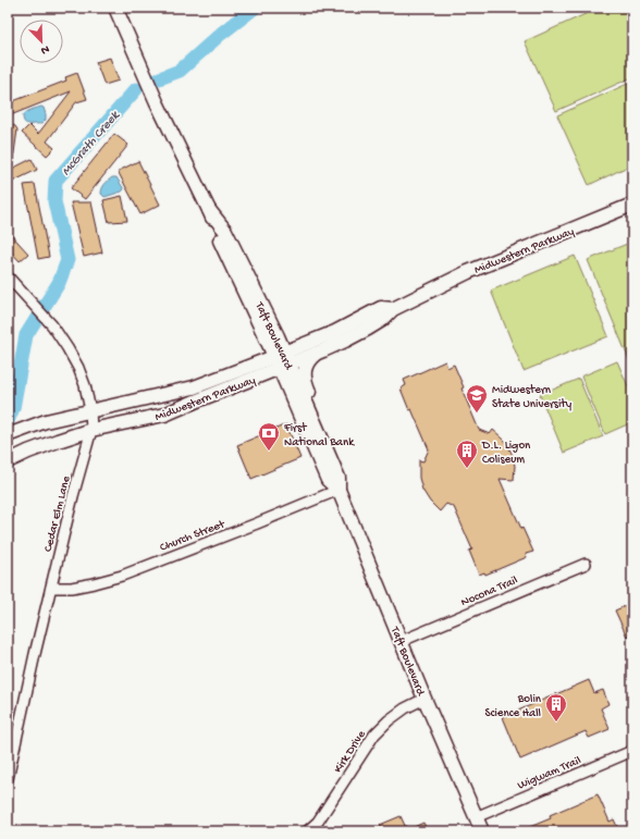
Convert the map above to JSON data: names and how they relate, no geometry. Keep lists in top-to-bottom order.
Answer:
{
  "streets": {
    "main road": ["Midwestern Parkway", "Taft Boulevard"],
    "street": [
      "Cedar Elm Lane",
      "Church Street",
      "Nocona Trail",
      "Kirk Drive",
      "Wigwam Trail"
    ]
  },
  "crossings": [
    ["Midwestern Parkway", "Taft Boulevard"],
    ["Midwestern Parkway", "Cedar Elm Lane"],
    ["Taft Boulevard", "Church Street"],
    ["Taft Boulevard", "Nocona Trail"],
    ["Taft Boulevard", "Kirk Drive"],
    ["Taft Boulevard", "Wigwam Trail"],
    ["Cedar Elm Lane", "Church Street"]
  ],
  "water": ["McGrath Creek"],
  "places": {
    "school or university": ["Midwestern State University"],
    "bank": ["First National Bank"],
    "building": ["D.L. Ligon Coliseum", "Bolin Science Hall"]
  },
  "north": "bottom right"
}
